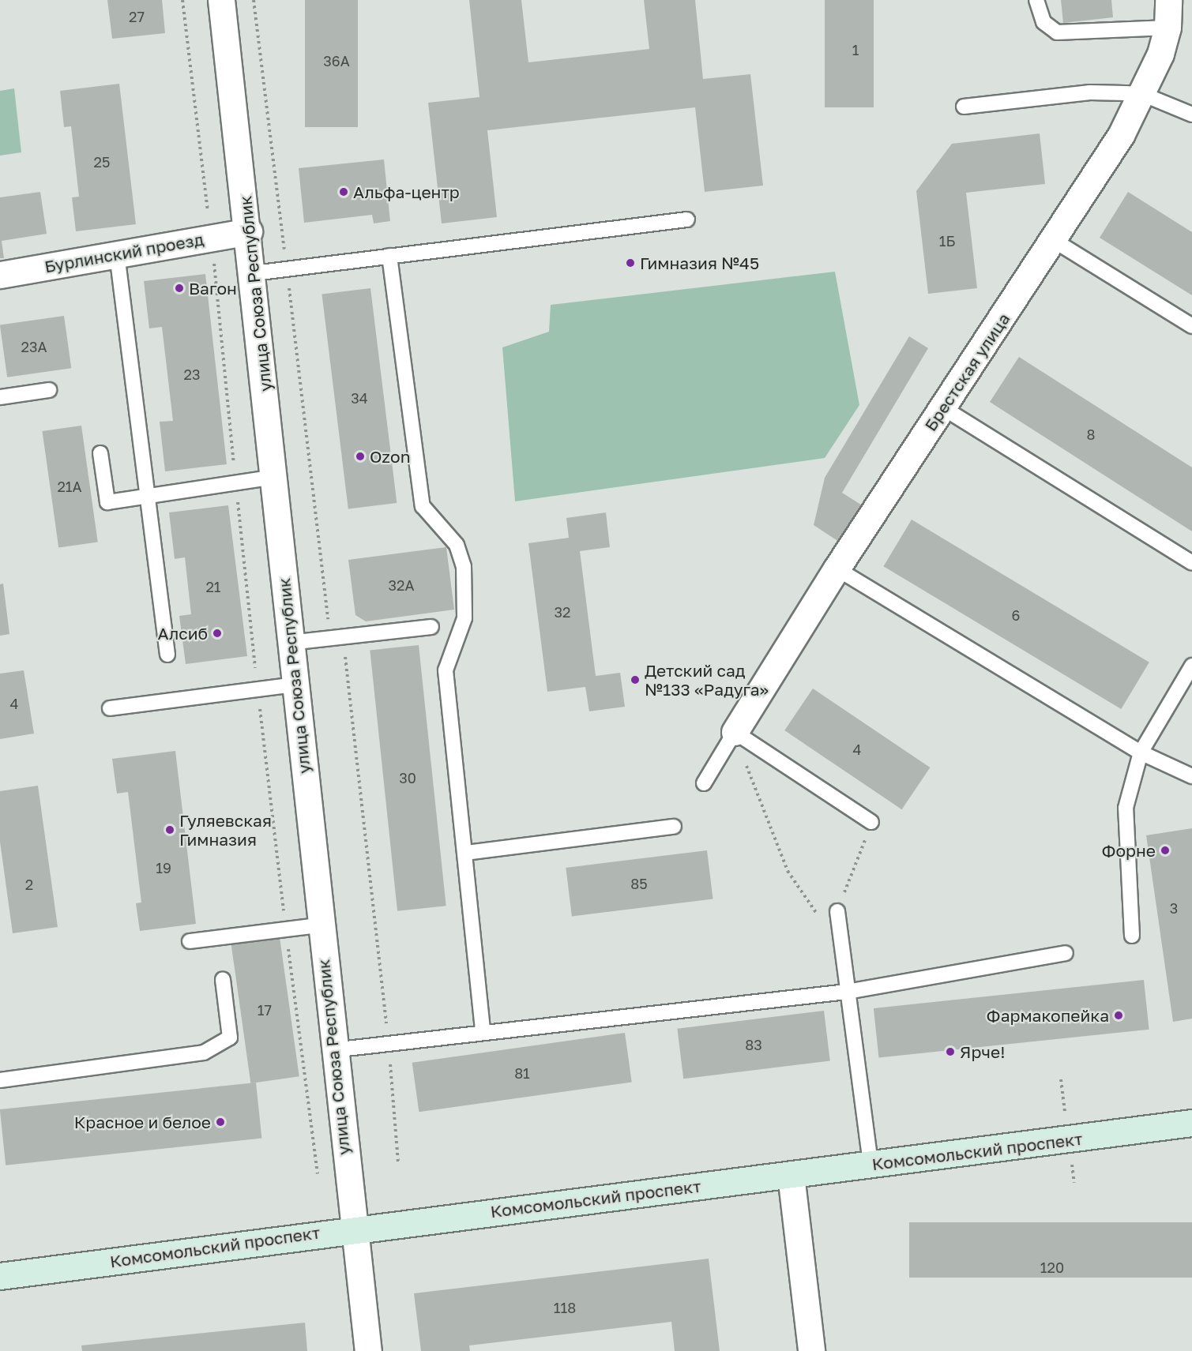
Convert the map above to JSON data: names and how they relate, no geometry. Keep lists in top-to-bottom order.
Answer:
{
  "streets": {
    "main road": ["Комсомольский проспект"],
    "street": ["Бурлинский проезд", "улица Союза Республик", "Брестская улица"]
  },
  "crossings": [
    ["Бурлинский проезд", "улица Союза Республик"],
    ["улица Союза Республик", "Комсомольский проспект"]
  ],
  "places": [
    "Альфа-центр",
    "Гимназия №45",
    "Вагон",
    "Ozon",
    "Алсиб",
    "Детский сад №133 «Радуга»",
    "Гуляевская Гимназия",
    "Форне",
    "Фармакопейка",
    "Ярче!",
    "Красное и белое"
  ],
  "house_numbers": [
    "27",
    "1",
    "36А",
    "25",
    "1Б",
    "23А",
    "23",
    "34",
    "8",
    "21А",
    "32А",
    "21",
    "32",
    "6",
    "4",
    "4",
    "30",
    "19",
    "85",
    "2",
    "3",
    "17",
    "83",
    "81",
    "120",
    "118"
  ]
}
